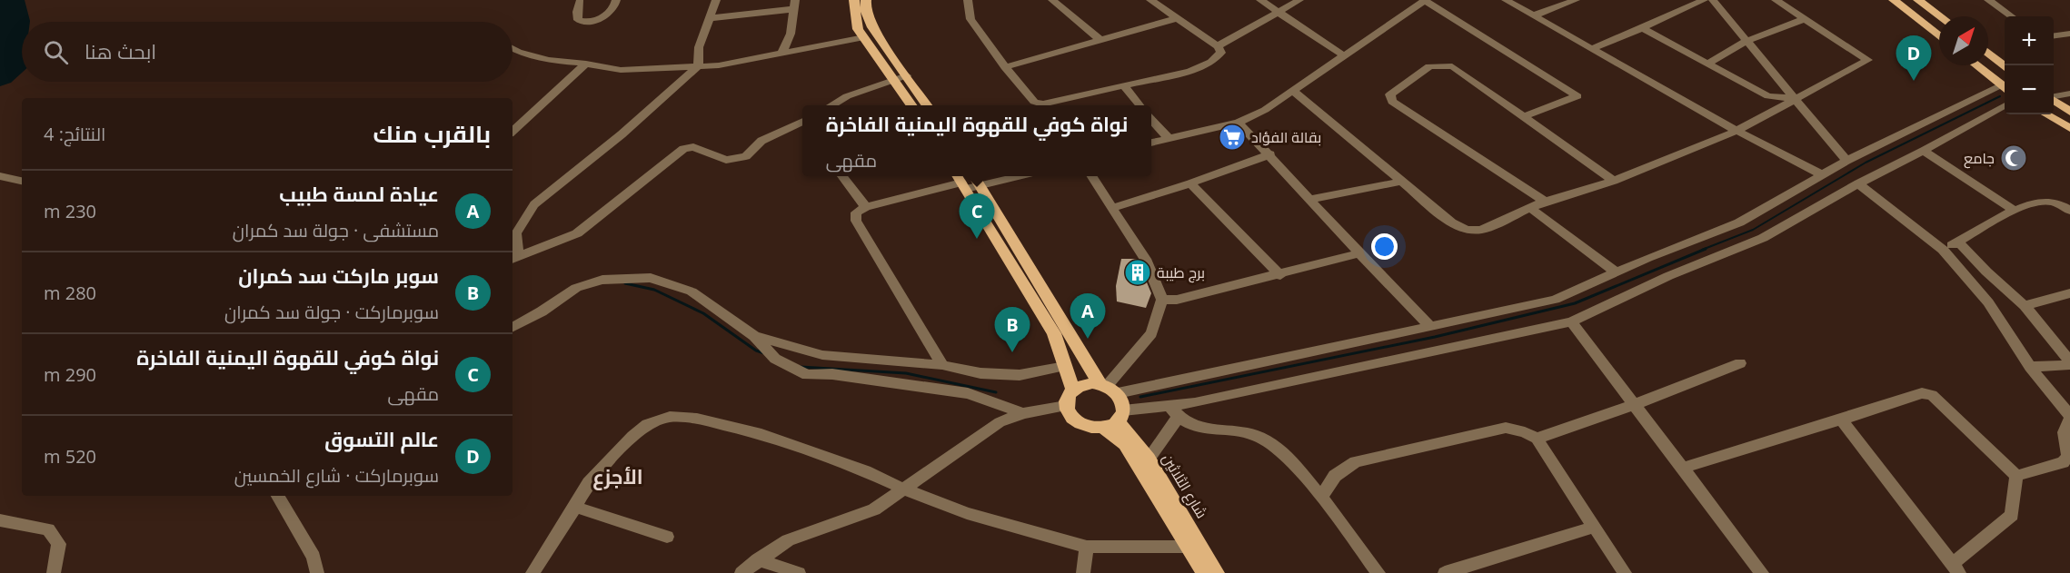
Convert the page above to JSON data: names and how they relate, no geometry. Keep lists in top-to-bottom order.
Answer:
{
  "streets": {
    "main road": ["شارع الثلاثين"]
  },
  "districts": ["الأجزع"],
  "places": {
    "supermarket": ["بقالة الفؤاد"],
    "mosque": ["جامع"],
    "building": ["برج طيبة"]
  },
  "north": "top right",
  "page": {
    "map_buttons": ["+", "−"],
    "search": "ابحث هنا",
    "pins": [
      "D",
      "C",
      "A",
      "B"
    ],
    "heading": ["بالقرب منك", "النتائج: 4"],
    "popup": ["نواة كوفي للقهوة اليمنية الفاخرة", "مقهى"],
    "list": [
      {
        "mark": "A",
        "name": "عيادة لمسة طبيب",
        "note": "مستشفى · جولة سد كمران",
        "value": "230 m"
      },
      {
        "mark": "B",
        "name": "سوبر ماركت سد كمران",
        "note": "سوبرماركت · جولة سد كمران",
        "value": "280 m"
      },
      {
        "mark": "C",
        "name": "نواة كوفي للقهوة اليمنية الفاخرة",
        "note": "مقهى",
        "value": "290 m"
      },
      {
        "mark": "D",
        "name": "عالم التسوق",
        "note": "سوبرماركت · شارع الخمسين",
        "value": "520 m"
      }
    ]
  }
}
